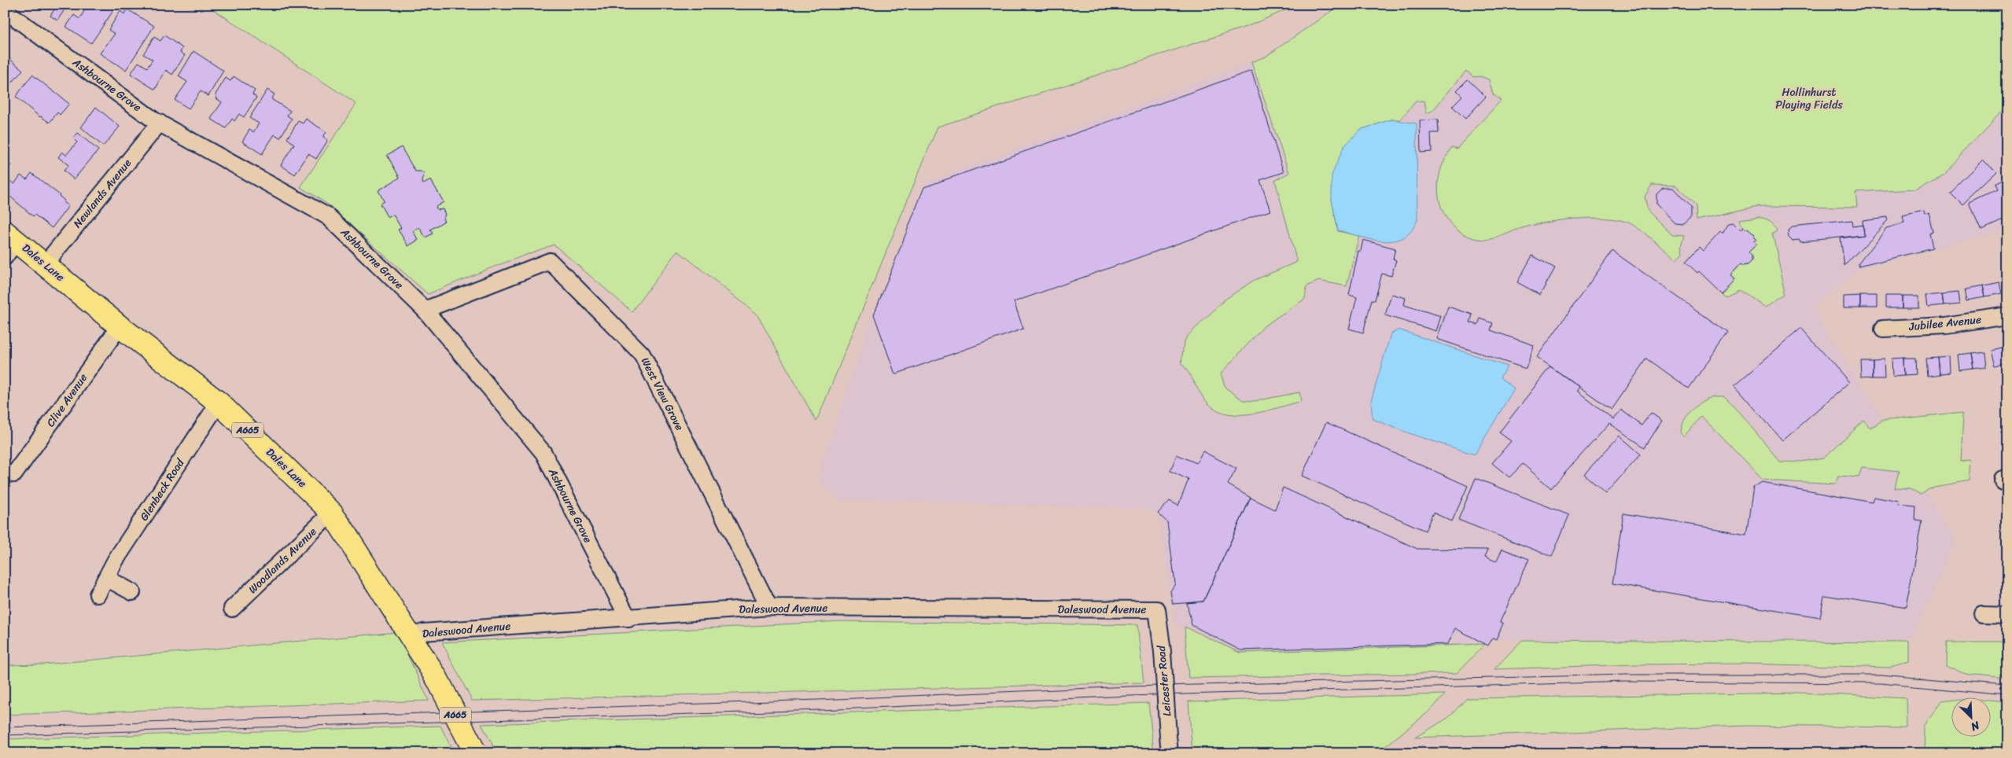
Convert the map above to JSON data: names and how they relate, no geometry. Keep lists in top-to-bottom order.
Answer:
{
  "streets": {
    "main road": ["Dales Lane", "A665"],
    "street": [
      "Ashbourne Grove",
      "Newlands Avenue",
      "Jubilee Avenue",
      "West View Grove",
      "Clive Avenue",
      "Glenbeck Road",
      "Woodlands Avenue",
      "Daleswood Avenue",
      "Leicester Road"
    ]
  },
  "crossings": [
    ["Ashbourne Grove", "Newlands Avenue"],
    ["Ashbourne Grove", "West View Grove"],
    ["Ashbourne Grove", "Daleswood Avenue"],
    ["Newlands Avenue", "Dales Lane"],
    ["Dales Lane", "Clive Avenue"],
    ["Dales Lane", "Glenbeck Road"],
    ["Dales Lane", "Woodlands Avenue"],
    ["Dales Lane", "Daleswood Avenue"],
    ["West View Grove", "Daleswood Avenue"],
    ["Daleswood Avenue", "Leicester Road"]
  ],
  "parks": ["Hollinhurst Playing Fields"],
  "north": "bottom right"
}
